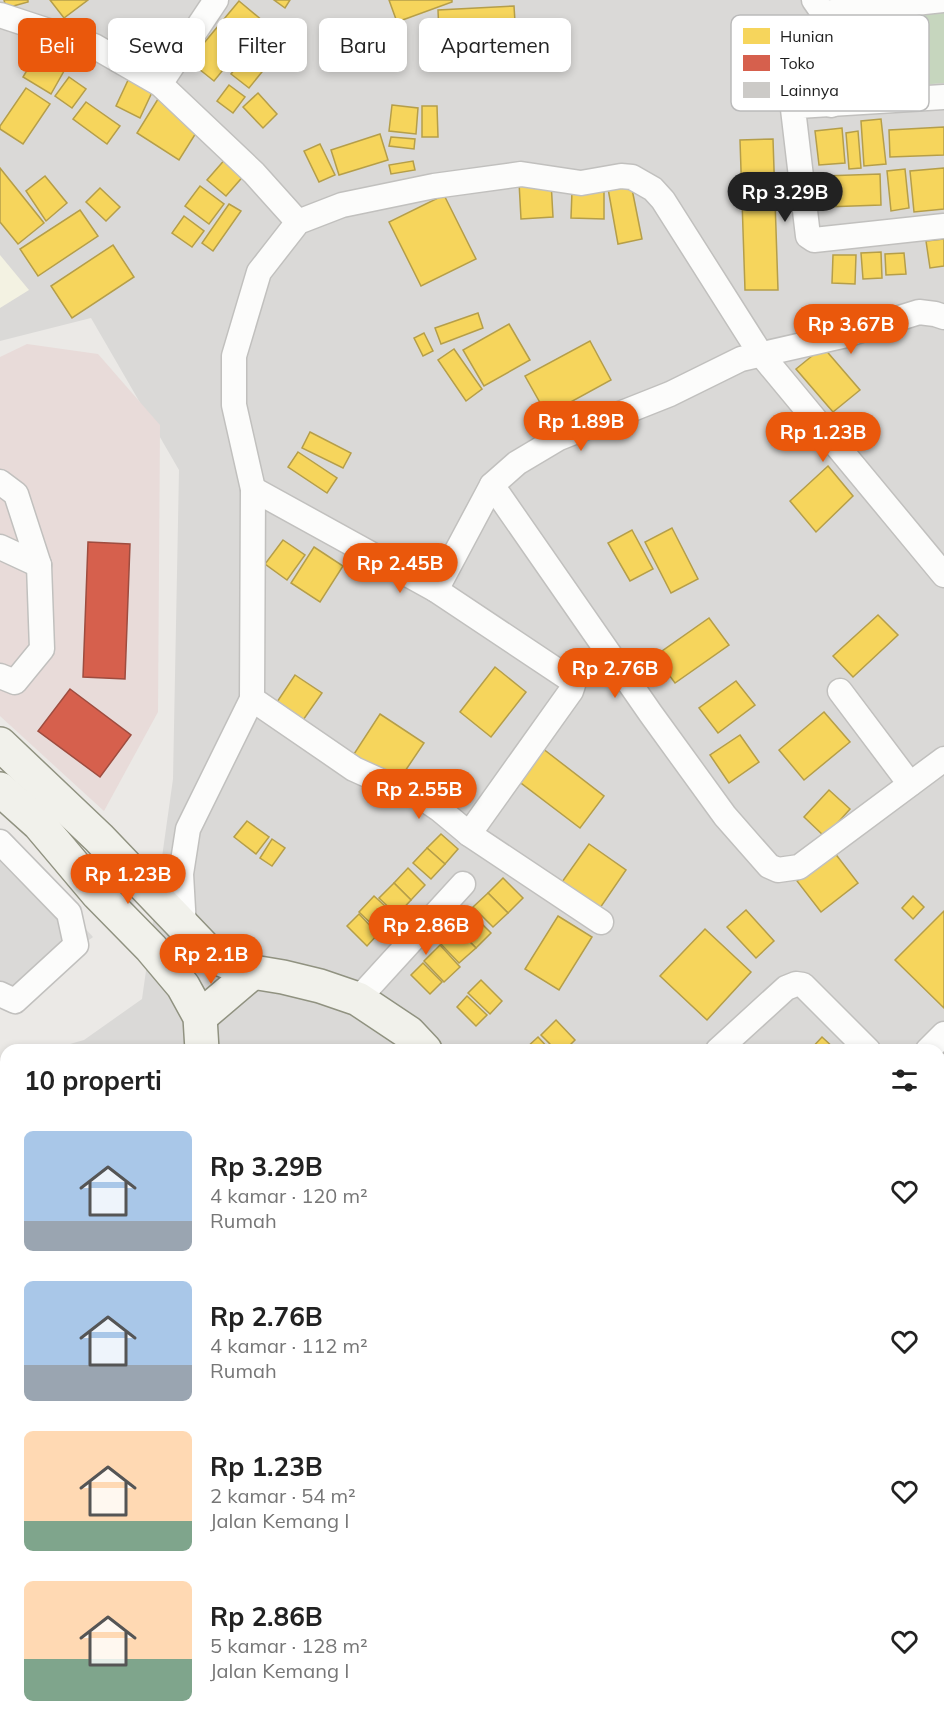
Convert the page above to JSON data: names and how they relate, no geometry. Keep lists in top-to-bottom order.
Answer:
{
  "legend": ["Hunian", "Toko", "Lainnya"],
  "page": {
    "chip": [
      "Beli",
      "Sewa",
      "Filter",
      "Baru",
      "Apartemen"
    ],
    "price": [
      "Rp 3.29B",
      "Rp 3.67B",
      "Rp 1.89B",
      "Rp 1.23B",
      "Rp 2.45B",
      "Rp 2.76B",
      "Rp 2.55B",
      "Rp 1.23B",
      "Rp 2.86B",
      "Rp 2.1B"
    ],
    "heading": "10 properti",
    "list": [
      {
        "name": "Rp 3.29B",
        "note": "4 kamar · 120 m² · Rumah"
      },
      {
        "name": "Rp 2.76B",
        "note": "4 kamar · 112 m² · Rumah"
      },
      {
        "name": "Rp 1.23B",
        "note": "2 kamar · 54 m² · Jalan Kemang I"
      },
      {
        "name": "Rp 2.86B",
        "note": "5 kamar · 128 m² · Jalan Kemang I"
      }
    ]
  }
}
